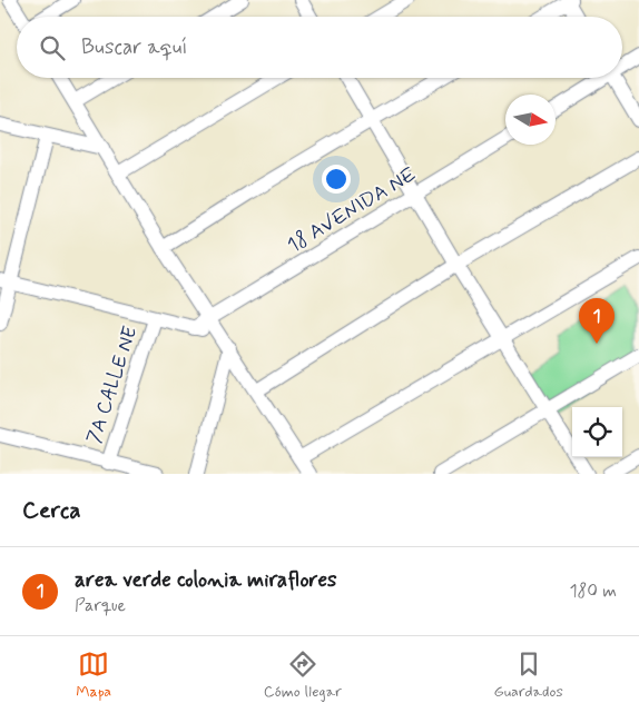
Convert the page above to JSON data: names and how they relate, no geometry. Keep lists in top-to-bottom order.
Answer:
{
  "streets": {
    "street": ["18 AVENIDA NE", "7A CALLE NE"]
  },
  "crossings": [
    ["18 AVENIDA NE", "7A CALLE NE"]
  ],
  "north": "right",
  "page": {
    "search": "Buscar aquí",
    "pins": "1",
    "heading": "Cerca",
    "list": [
      {
        "mark": "1",
        "name": "area verde colonia miraflores",
        "note": "Parque",
        "value": "180 m"
      }
    ],
    "nav": ["Mapa", "Cómo llegar", "Guardados"]
  }
}
